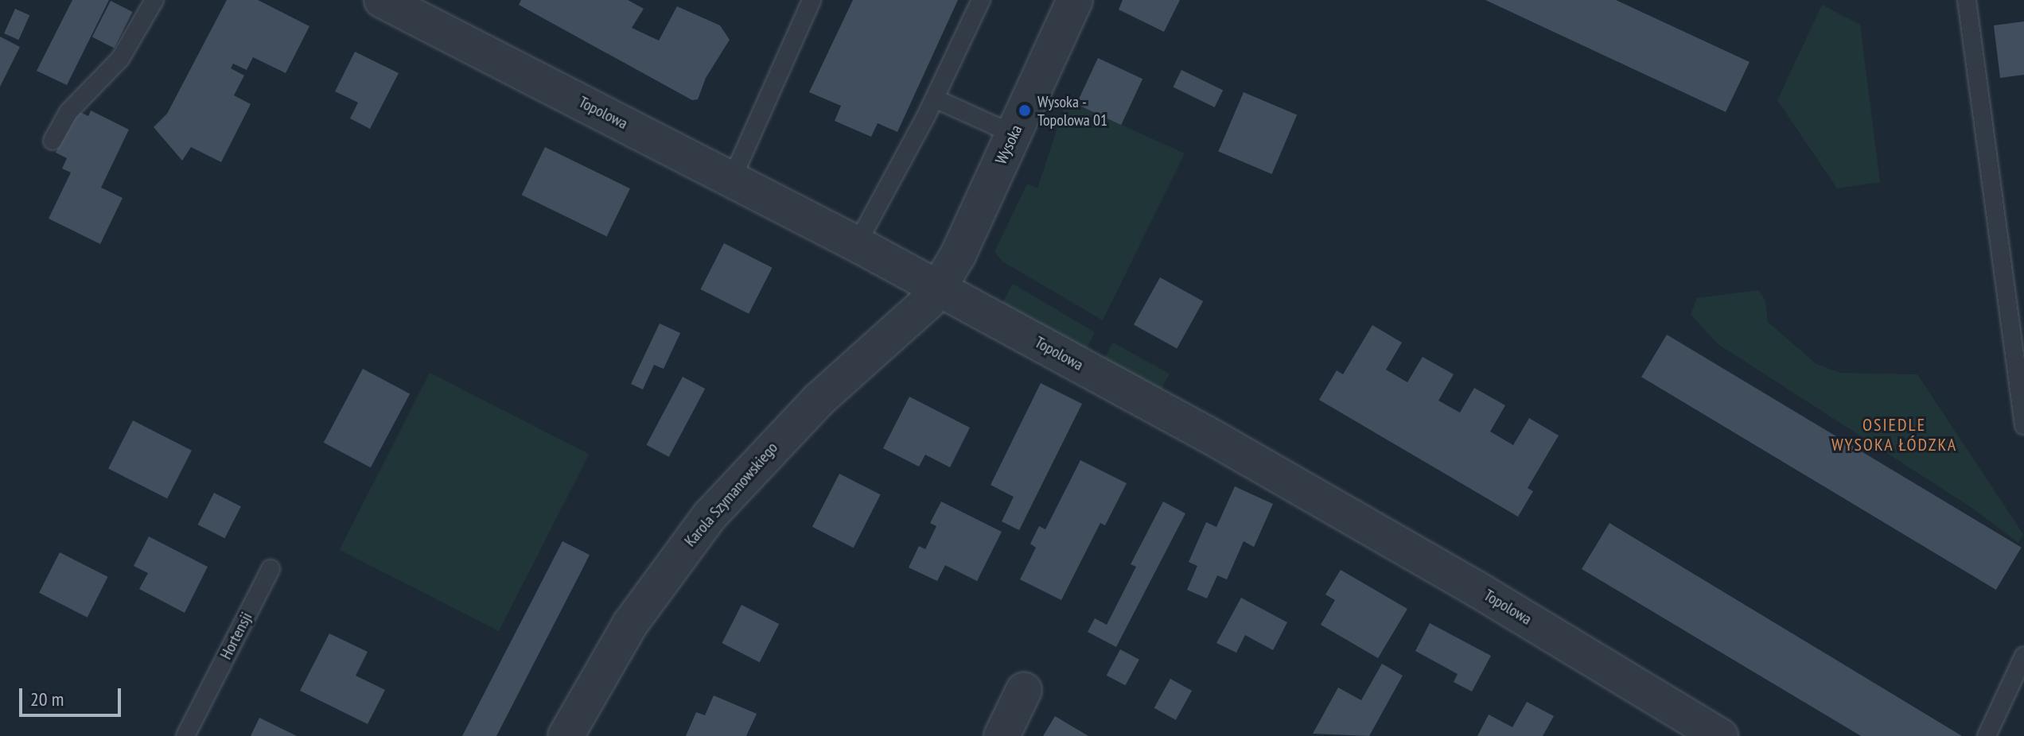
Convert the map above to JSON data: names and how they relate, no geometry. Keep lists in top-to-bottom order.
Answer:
{
  "streets": {
    "street": ["Topolowa", "Wysoka", "Karola Szymanowskiego"],
    "lane": ["Hortensji"]
  },
  "crossings": [
    ["Topolowa", "Wysoka"],
    ["Topolowa", "Karola Szymanowskiego"],
    ["Wysoka", "Karola Szymanowskiego"]
  ],
  "districts": ["OSIEDLE WYSOKA ŁÓDZKA"],
  "places": ["Wysoka - Topolowa 01"],
  "scale_bar": "20 m"
}
